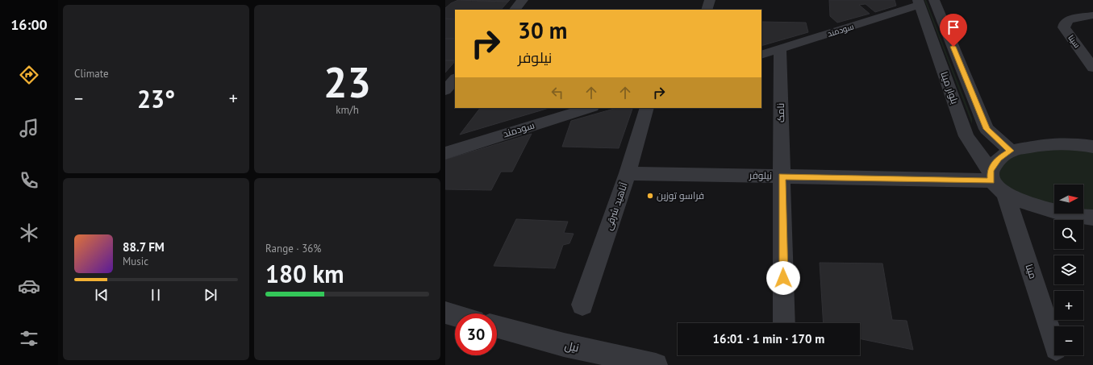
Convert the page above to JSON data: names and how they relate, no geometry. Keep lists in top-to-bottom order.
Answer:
{
  "streets": {
    "street": [
      "سودمند",
      "سینا",
      "بلوار مینا",
      "نامک",
      "نیلوفر",
      "آناهید شرقی",
      "مینا",
      "نیل"
    ]
  },
  "crossings": [
    ["سودمند", "بلوار مینا"],
    ["سودمند", "نامک"],
    ["بلوار مینا", "نیلوفر"],
    ["بلوار مینا", "مینا"],
    ["نامک", "نیلوفر"],
    ["نیلوفر", "آناهید شرقی"],
    ["نیلوفر", "مینا"]
  ],
  "places": ["فراسو توزین"],
  "north": "right",
  "page": {
    "tabs": "16:00",
    "tile": [
      "Climate",
      ["23", "km/h"],
      ["Range · 36%", "180 km"]
    ],
    "turn": ["30 m", "نیلوفر"],
    "heat": ["−", "23°", "+"],
    "map_buttons": ["+", "−"],
    "song": ["88.7 FM", "Music"],
    "limit": "30",
    "trip": "16:01 · 1 min · 170 m"
  }
}
